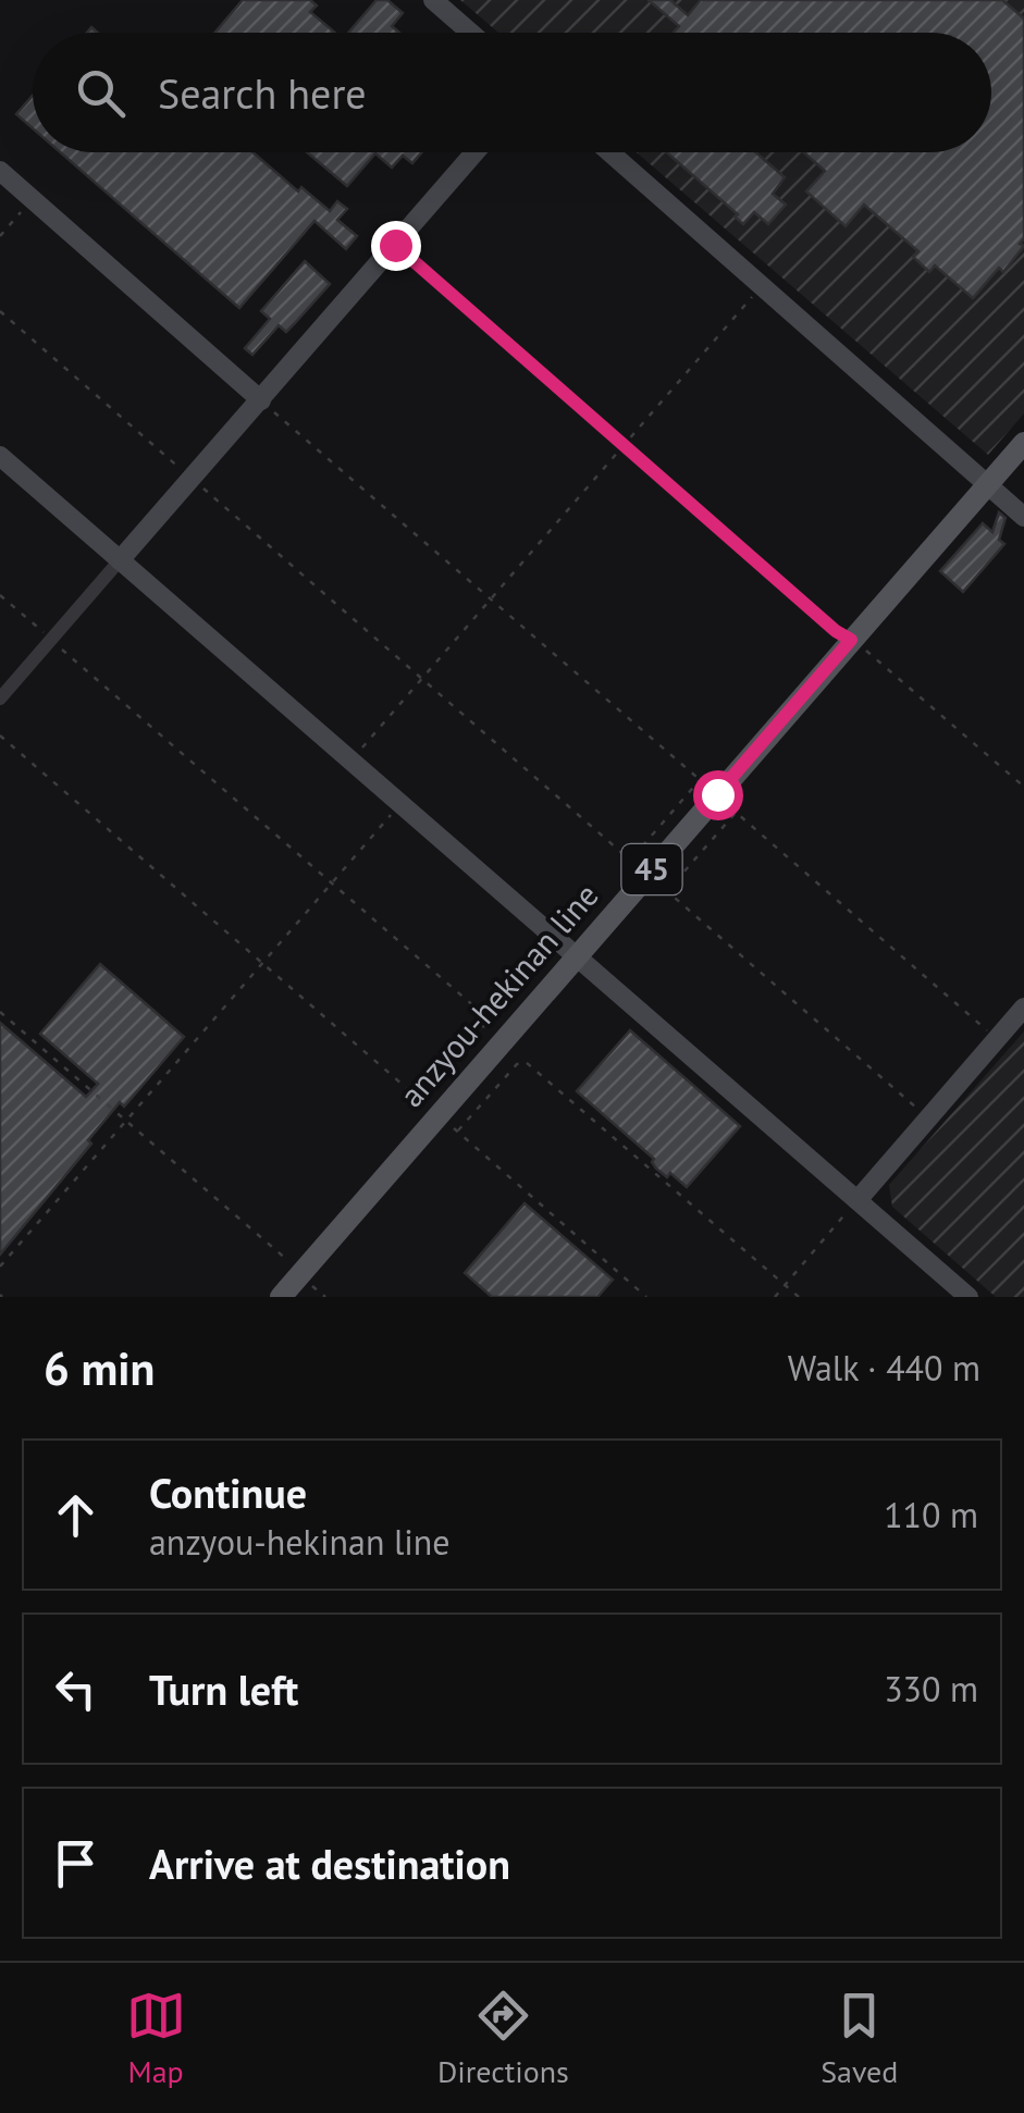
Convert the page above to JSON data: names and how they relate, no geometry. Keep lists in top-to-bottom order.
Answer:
{
  "streets": {
    "main road": ["45", "anzyou-hekinan line"]
  },
  "page": {
    "search": "Search here",
    "heading": ["6 min", "Walk · 440 m"],
    "list": [
      ["Continue", "anzyou-hekinan line", "110 m"],
      ["Turn left", "330 m"],
      "Arrive at destination"
    ],
    "nav": ["Map", "Directions", "Saved"]
  }
}
